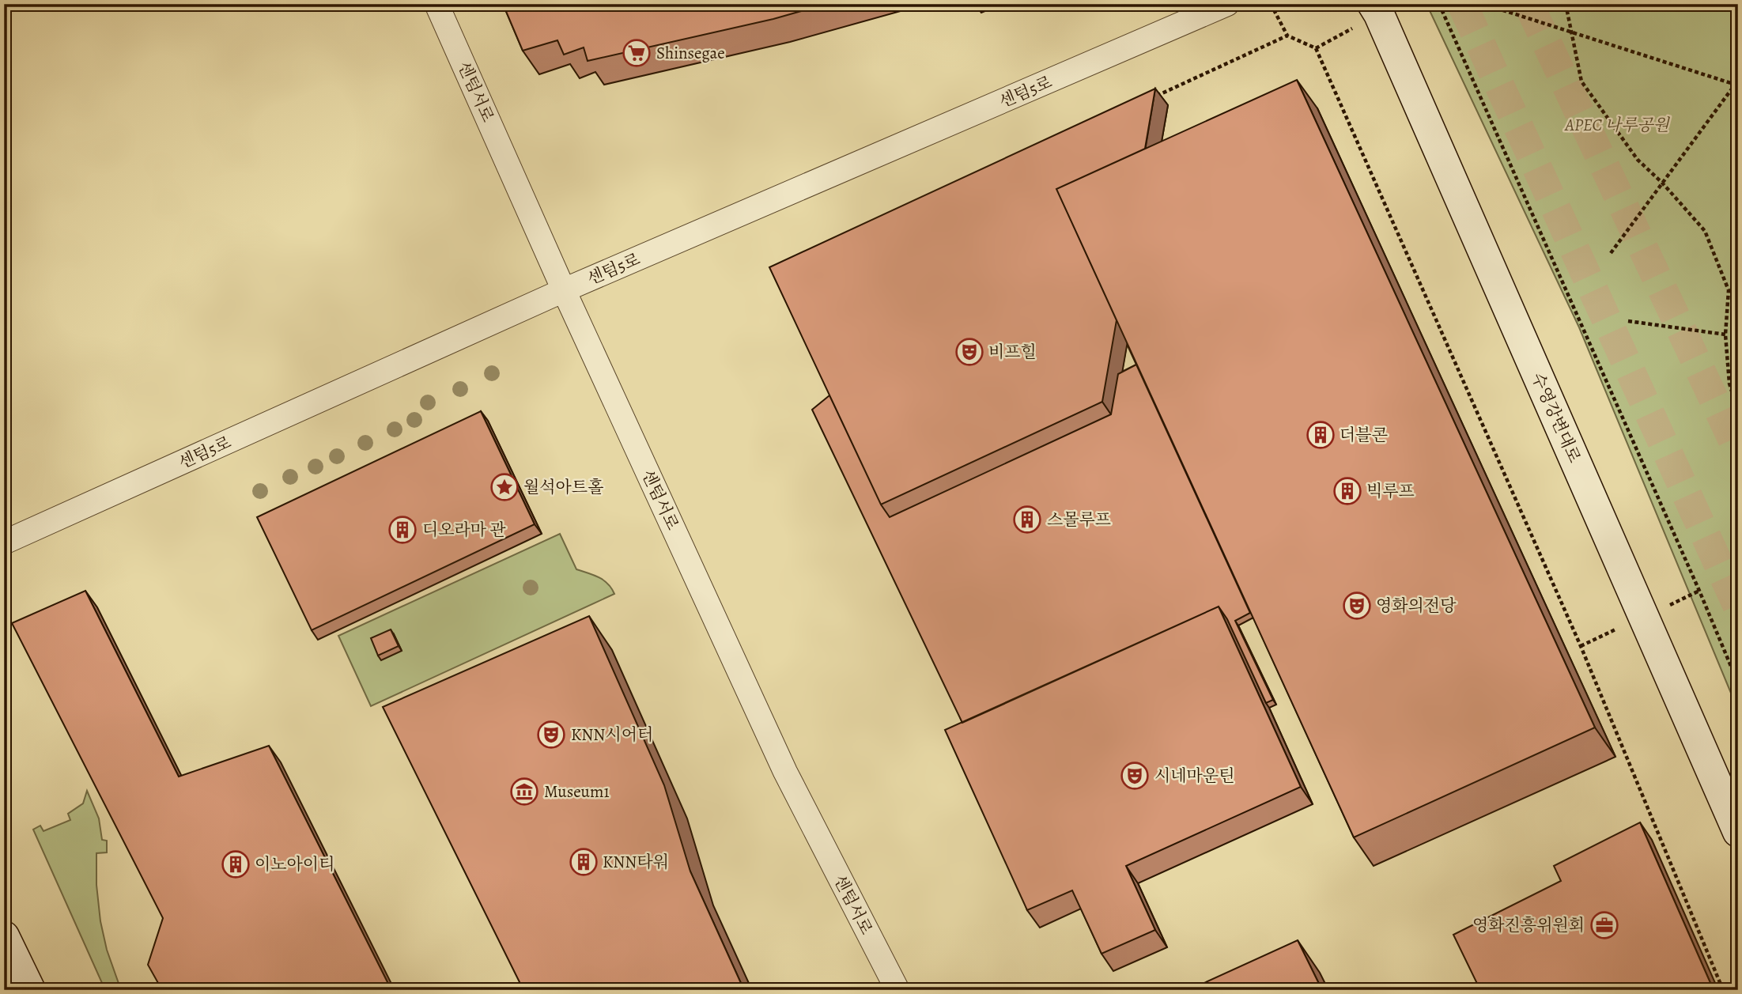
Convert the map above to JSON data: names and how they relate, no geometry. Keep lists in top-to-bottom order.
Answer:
{
  "streets": {
    "main road": ["수영강변대로"],
    "street": ["센텀서로", "센텀5로"]
  },
  "crossings": [
    ["센텀서로", "센텀5로"]
  ],
  "parks": ["APEC 나루공원"],
  "places": {
    "supermarket": ["Shinsegae"],
    "theatre": [
      "비프힐",
      "영화의전당",
      "KNN시어터",
      "시네마운틴"
    ],
    "building": [
      "더블콘",
      "빅루프",
      "스몰루프",
      "디오라마 관",
      "KNN타워",
      "이노아이티"
    ],
    "place": ["월석아트홀"],
    "museum": ["Museum1"],
    "office": ["영화진흥위원회"]
  }
}
